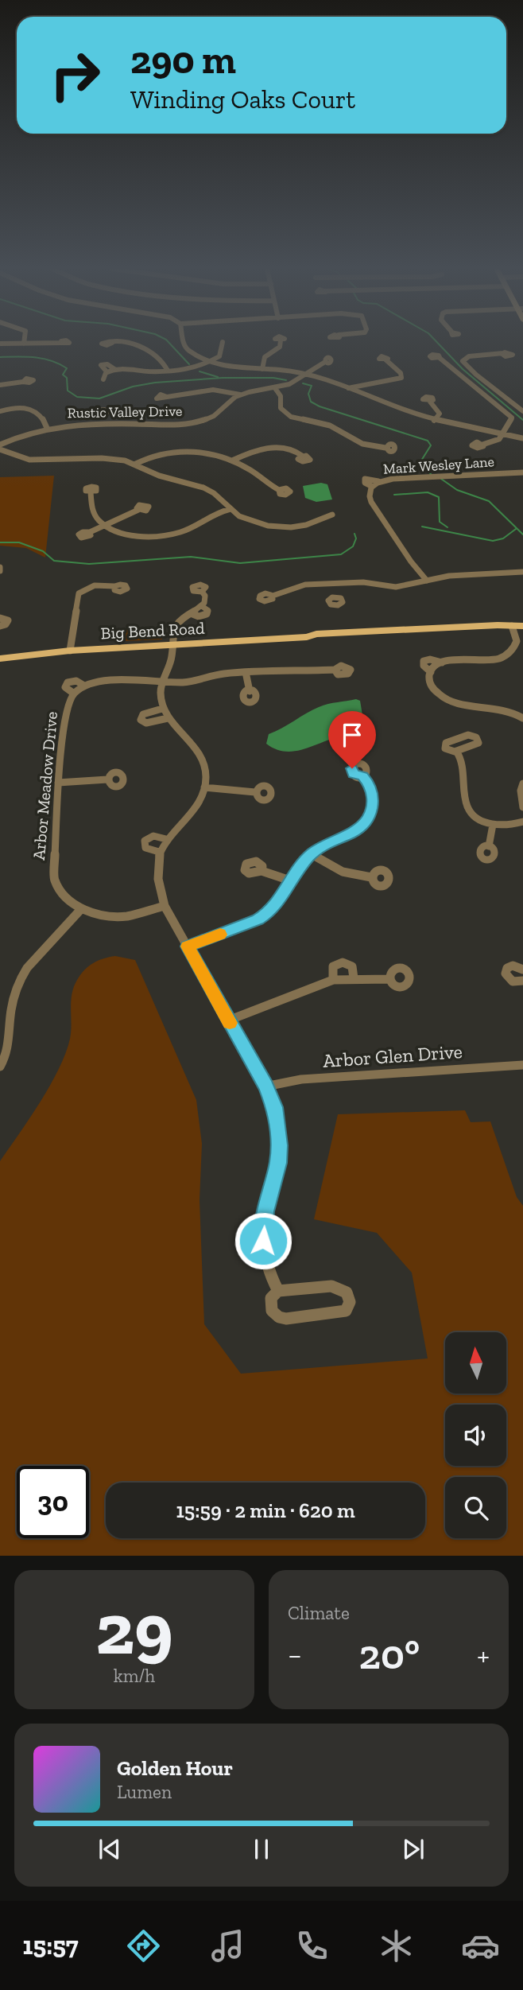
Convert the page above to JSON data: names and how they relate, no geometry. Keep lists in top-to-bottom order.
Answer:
{
  "streets": {
    "main road": ["Big Bend Road"],
    "street": [
      "Rustic Valley Drive",
      "Mark Wesley Lane",
      "Arbor Meadow Drive",
      "Arbor Glen Drive"
    ]
  },
  "north": "top",
  "page": {
    "turn": ["290 m", "Winding Oaks Court"],
    "limit": "30",
    "trip": "15:59 · 2 min · 620 m",
    "tile": [
      ["29", "km/h"],
      "Climate"
    ],
    "heat": ["−", "20°", "+"],
    "song": ["Golden Hour", "Lumen"],
    "tabs": "15:57"
  }
}
